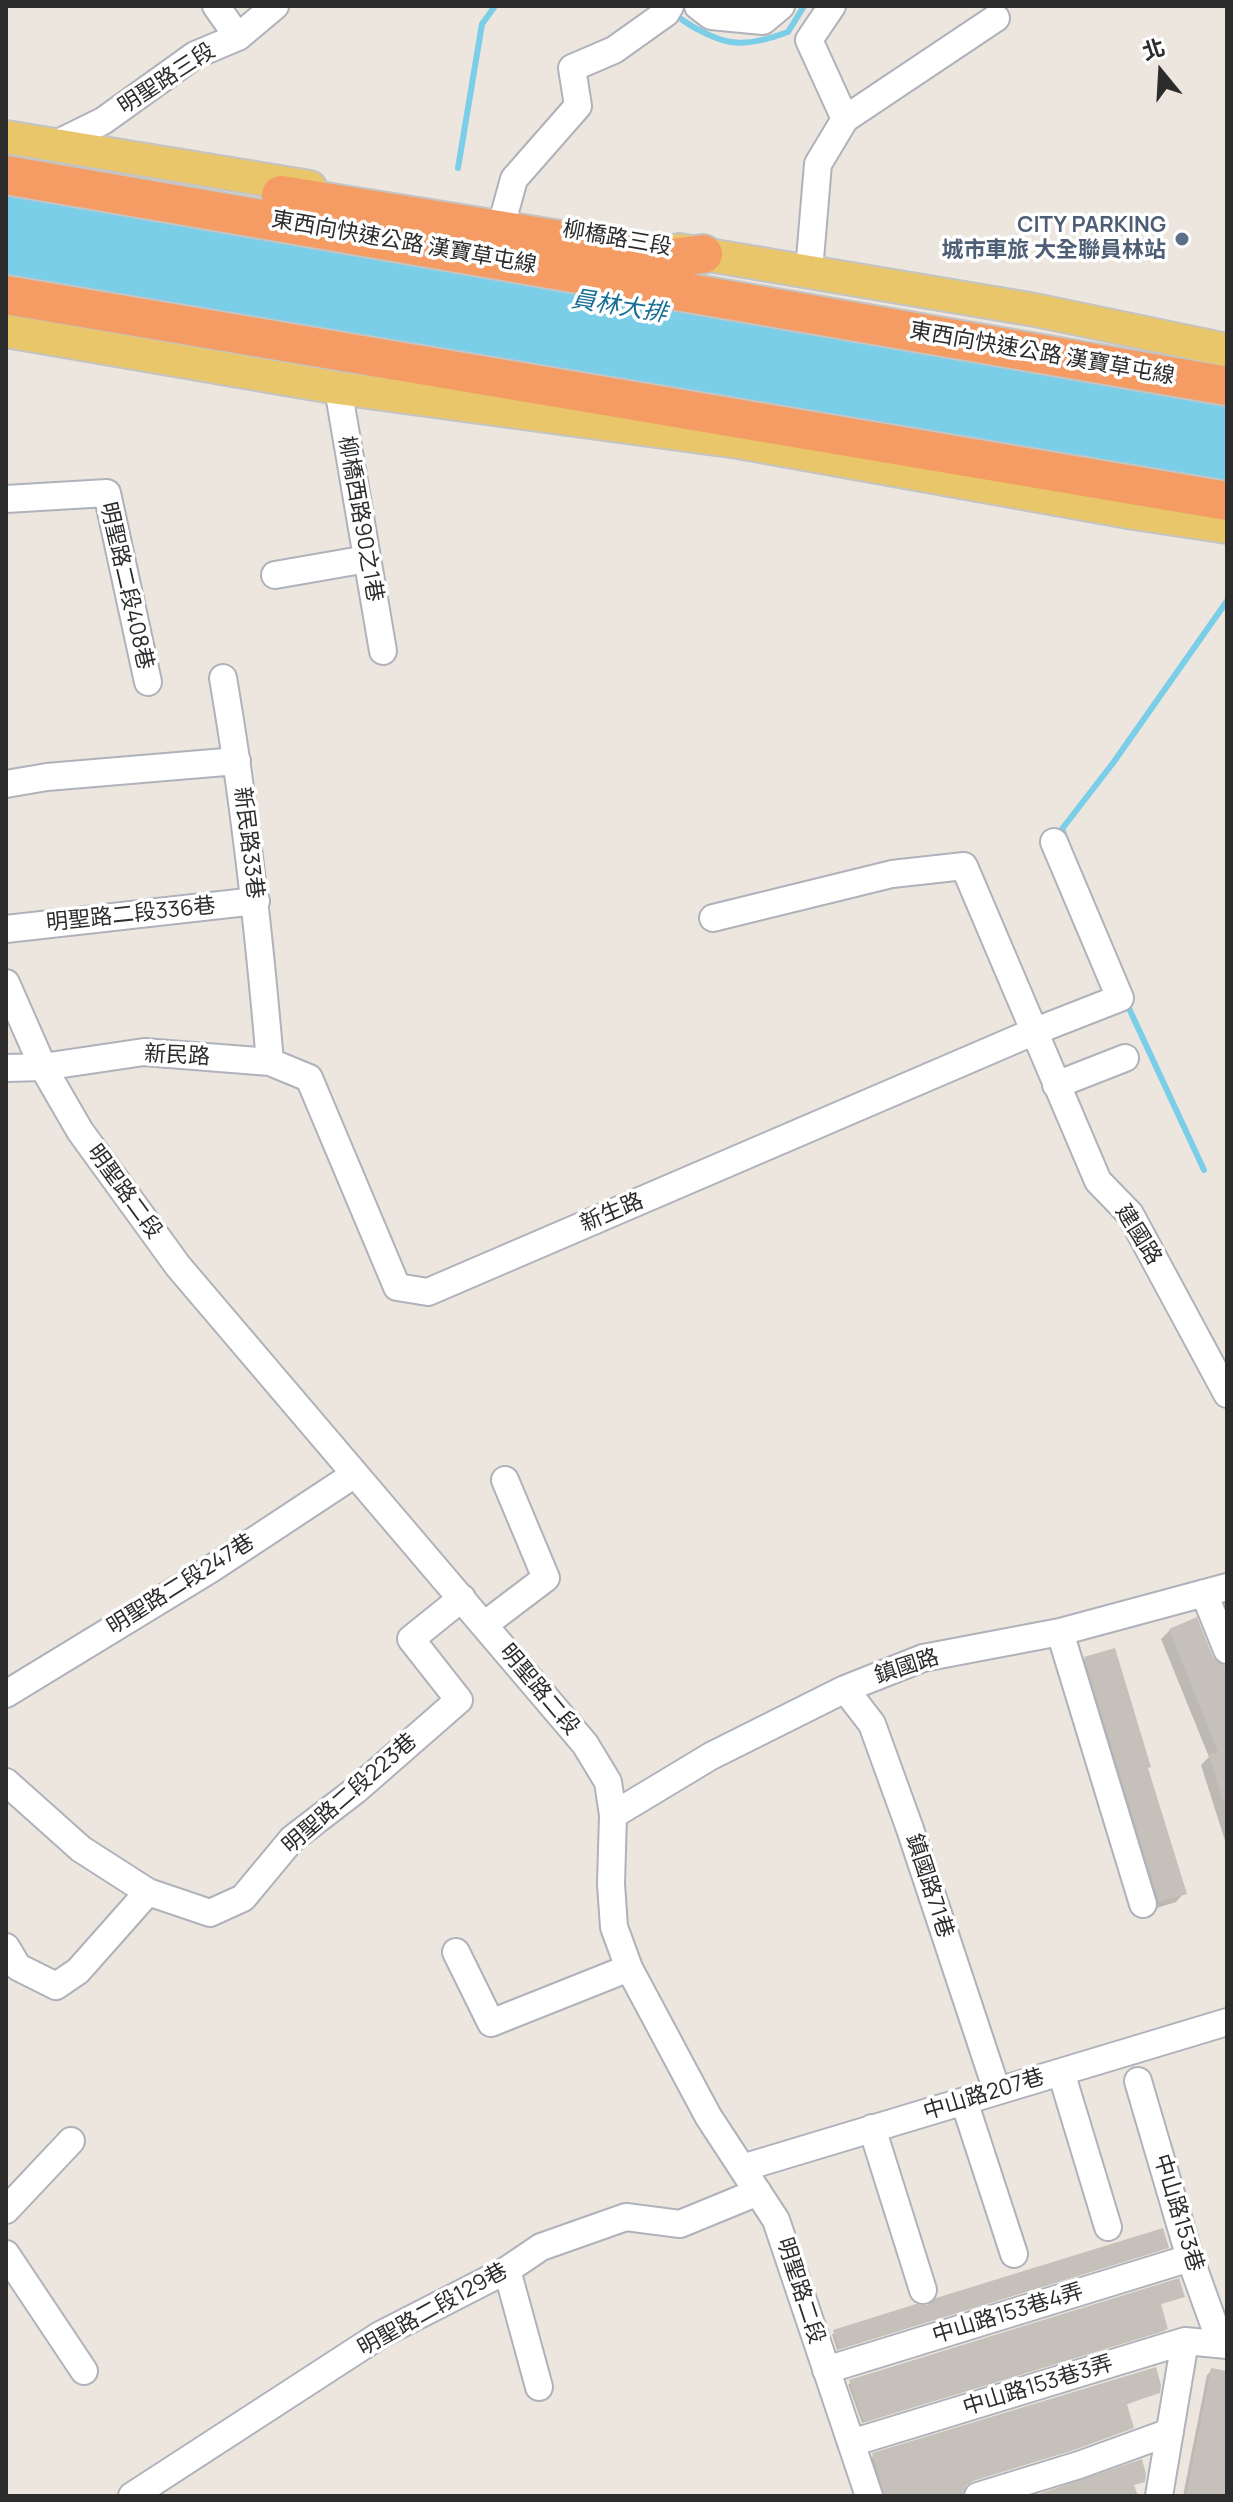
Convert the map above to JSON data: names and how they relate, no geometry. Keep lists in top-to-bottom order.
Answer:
{
  "streets": {
    "highway": ["東西向快速公路 漢寶草屯線"],
    "main road": ["柳橋路三段"],
    "street": [
      "明聖路三段",
      "柳橋西路90之1巷",
      "明聖路二段408巷",
      "新民路33巷",
      "明聖路二段336巷",
      "新民路",
      "明聖路二段",
      "新生路",
      "建國路",
      "明聖路二段247巷",
      "鎮國路",
      "明聖路二段223巷",
      "鎮國路71巷",
      "中山路207巷",
      "中山路153巷",
      "明聖路二段129巷",
      "中山路153巷4弄",
      "中山路153巷3弄"
    ]
  },
  "crossings": [
    ["明聖路三段", "柳橋路三段"],
    ["新民路33巷", "明聖路二段336巷"],
    ["新民路33巷", "新民路"],
    ["新民路", "明聖路二段"],
    ["新民路", "新生路"],
    ["明聖路二段", "明聖路二段247巷"],
    ["明聖路二段", "鎮國路"],
    ["明聖路二段", "明聖路二段223巷"],
    ["明聖路二段", "中山路207巷"],
    ["明聖路二段", "明聖路二段129巷"],
    ["明聖路二段", "中山路153巷4弄"],
    ["明聖路二段", "中山路153巷3弄"],
    ["新生路", "建國路"],
    ["鎮國路", "鎮國路71巷"],
    ["鎮國路71巷", "中山路207巷"],
    ["中山路153巷", "中山路153巷4弄"],
    ["中山路153巷", "中山路153巷3弄"]
  ],
  "water": ["員林大排"],
  "places": ["CITY PARKING 城市車旅 大全聯員林站"],
  "north": "top"
}
